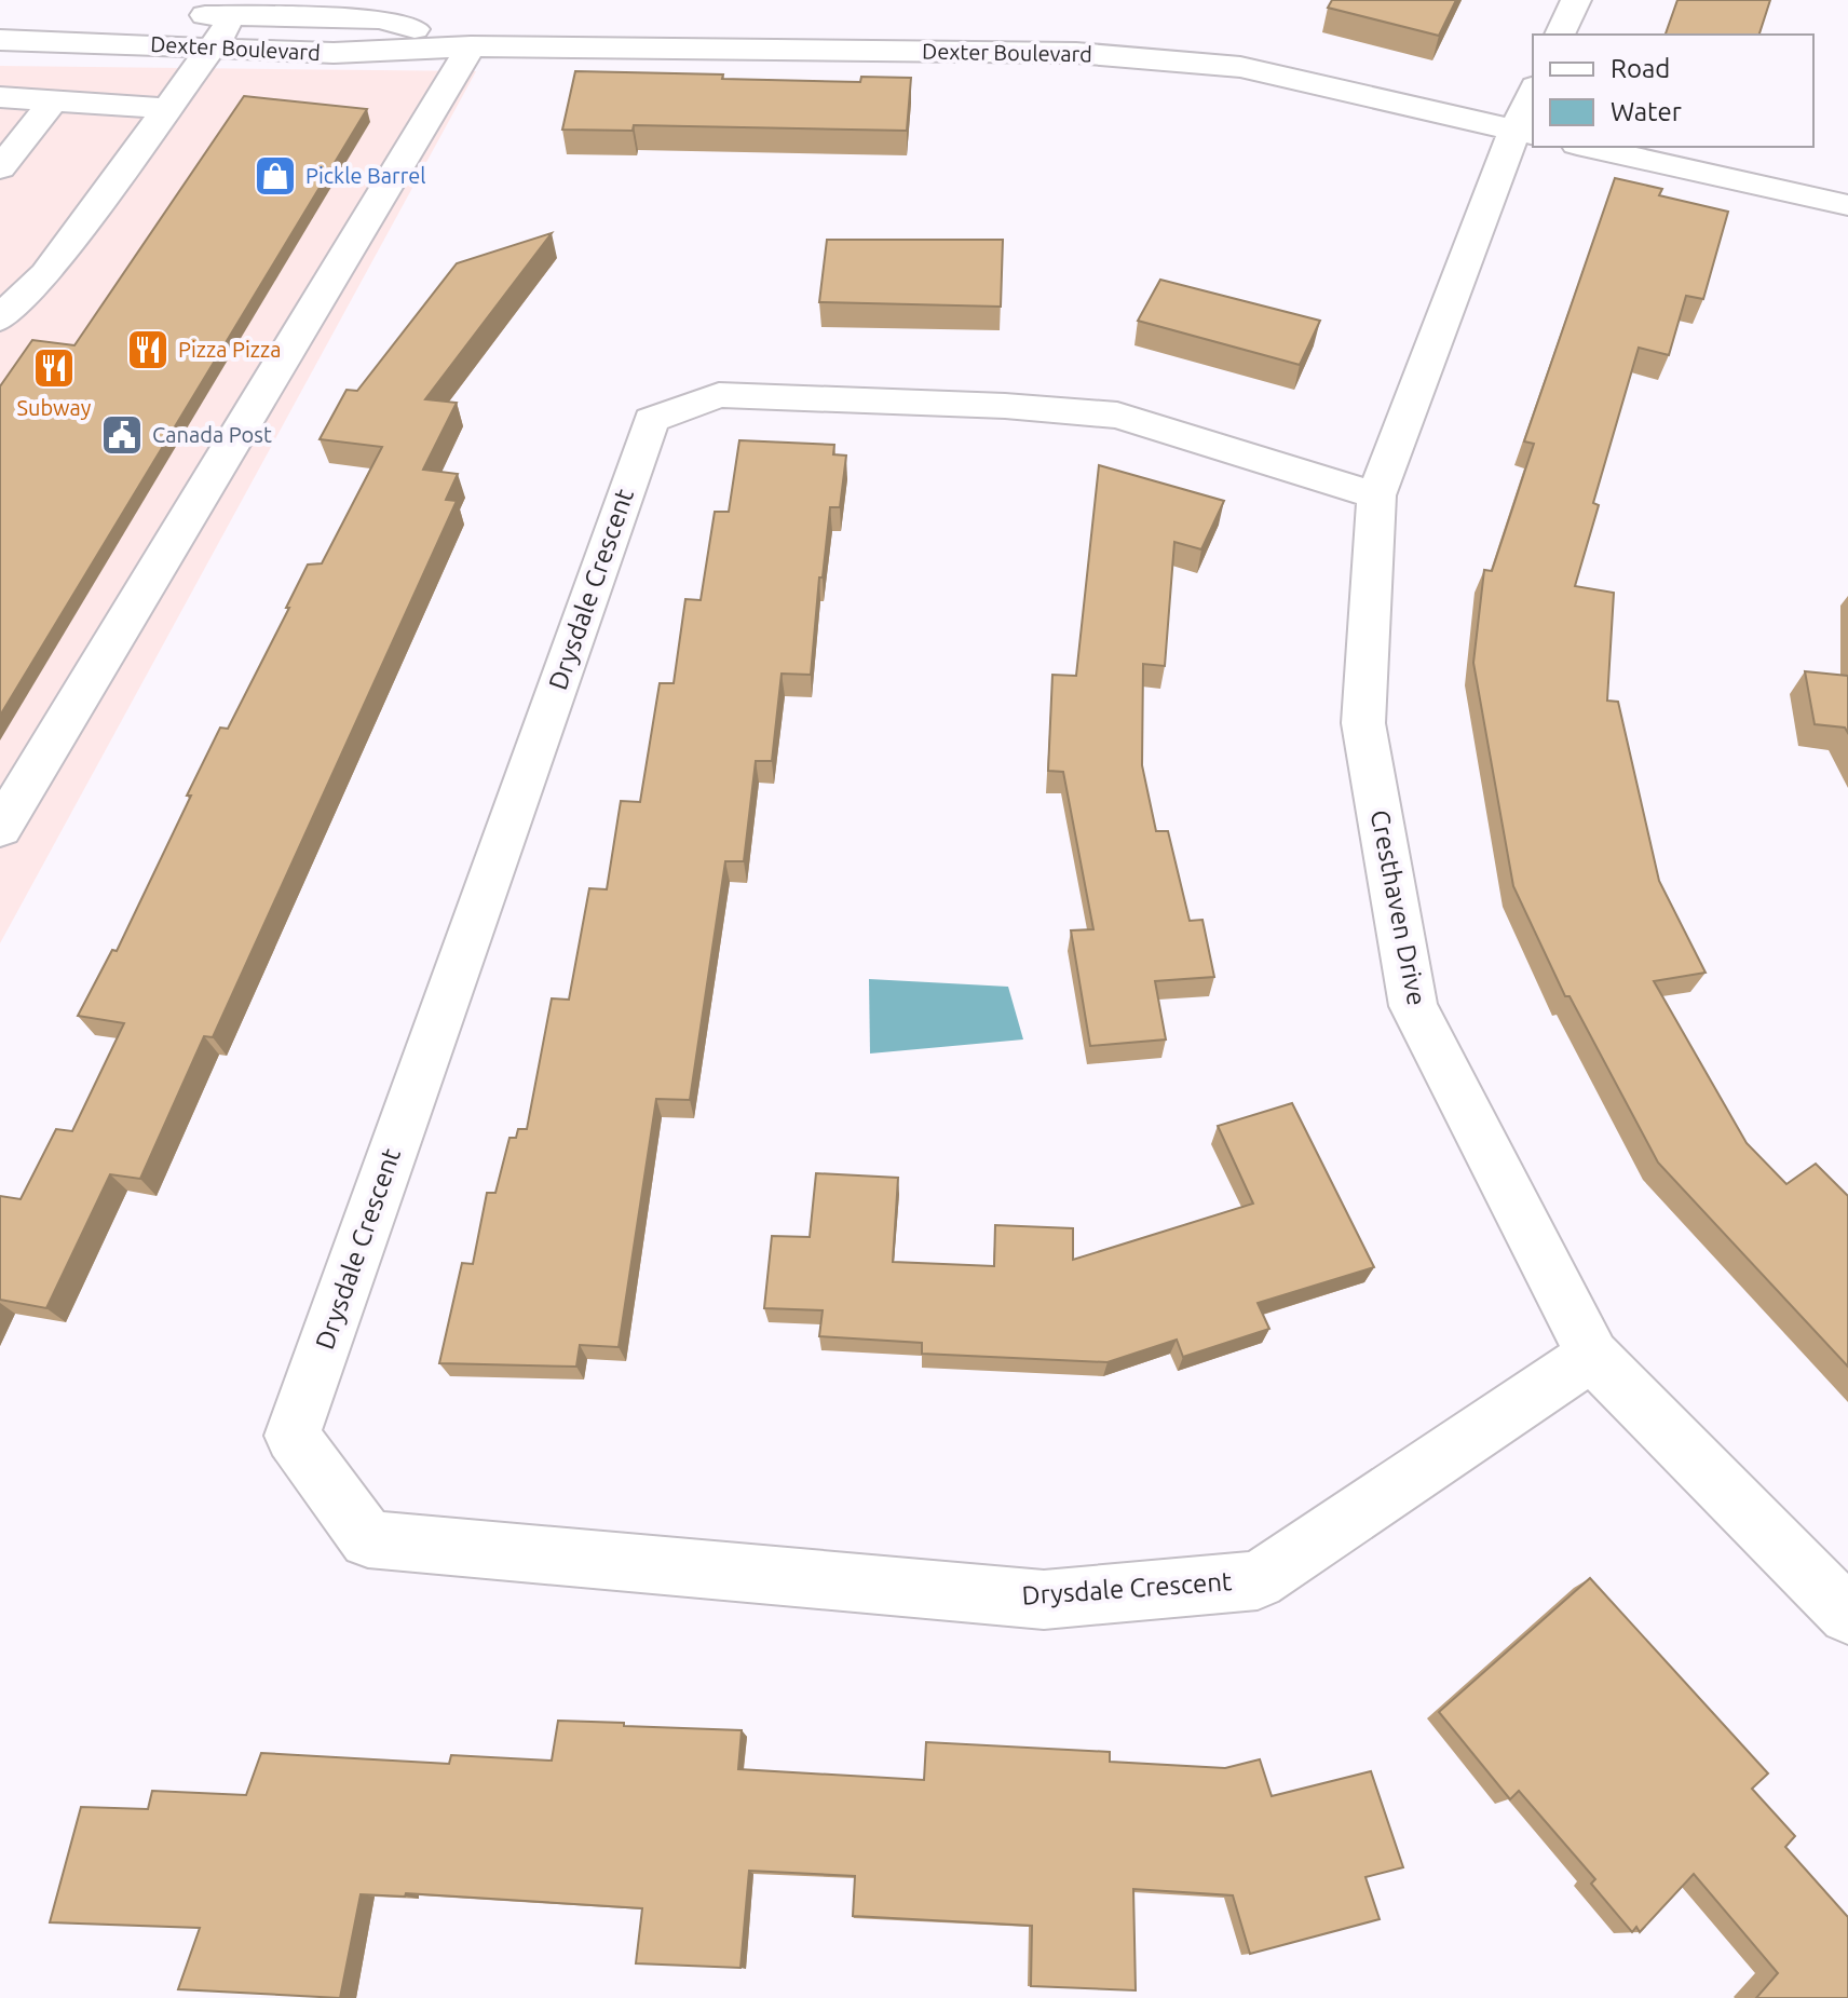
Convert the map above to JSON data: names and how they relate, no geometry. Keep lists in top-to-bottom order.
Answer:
{
  "streets": {
    "street": ["Dexter Boulevard", "Drysdale Crescent", "Cresthaven Drive"]
  },
  "crossings": [
    ["Dexter Boulevard", "Cresthaven Drive"],
    ["Drysdale Crescent", "Cresthaven Drive"]
  ],
  "places": {
    "shop": ["Pickle Barrel"],
    "restaurant": ["Pizza Pizza", "Subway"],
    "public building": ["Canada Post"]
  },
  "legend": ["Road", "Water"]
}
